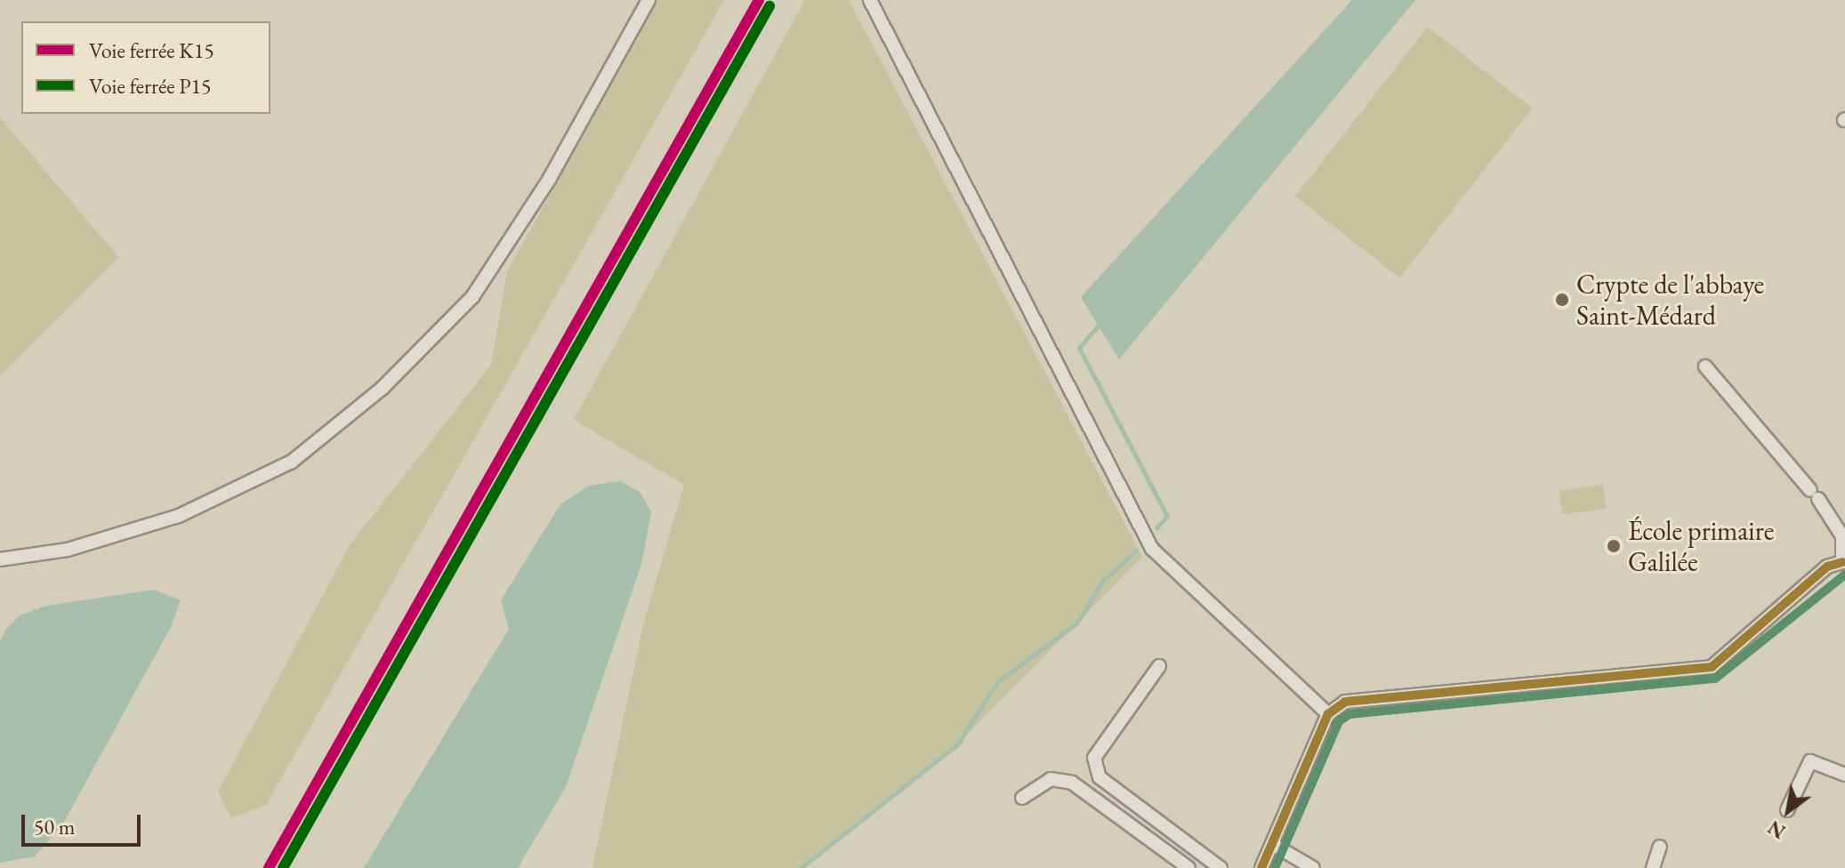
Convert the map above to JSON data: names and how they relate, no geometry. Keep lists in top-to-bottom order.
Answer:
{
  "places": ["Crypte de l'abbaye Saint-Médard", "École primaire Galilée"],
  "lines": ["rail line K15", "rail line P15"],
  "legend": ["Voie ferrée K15", "Voie ferrée P15"],
  "scale_bar": "50 m",
  "north": "bottom left"
}
